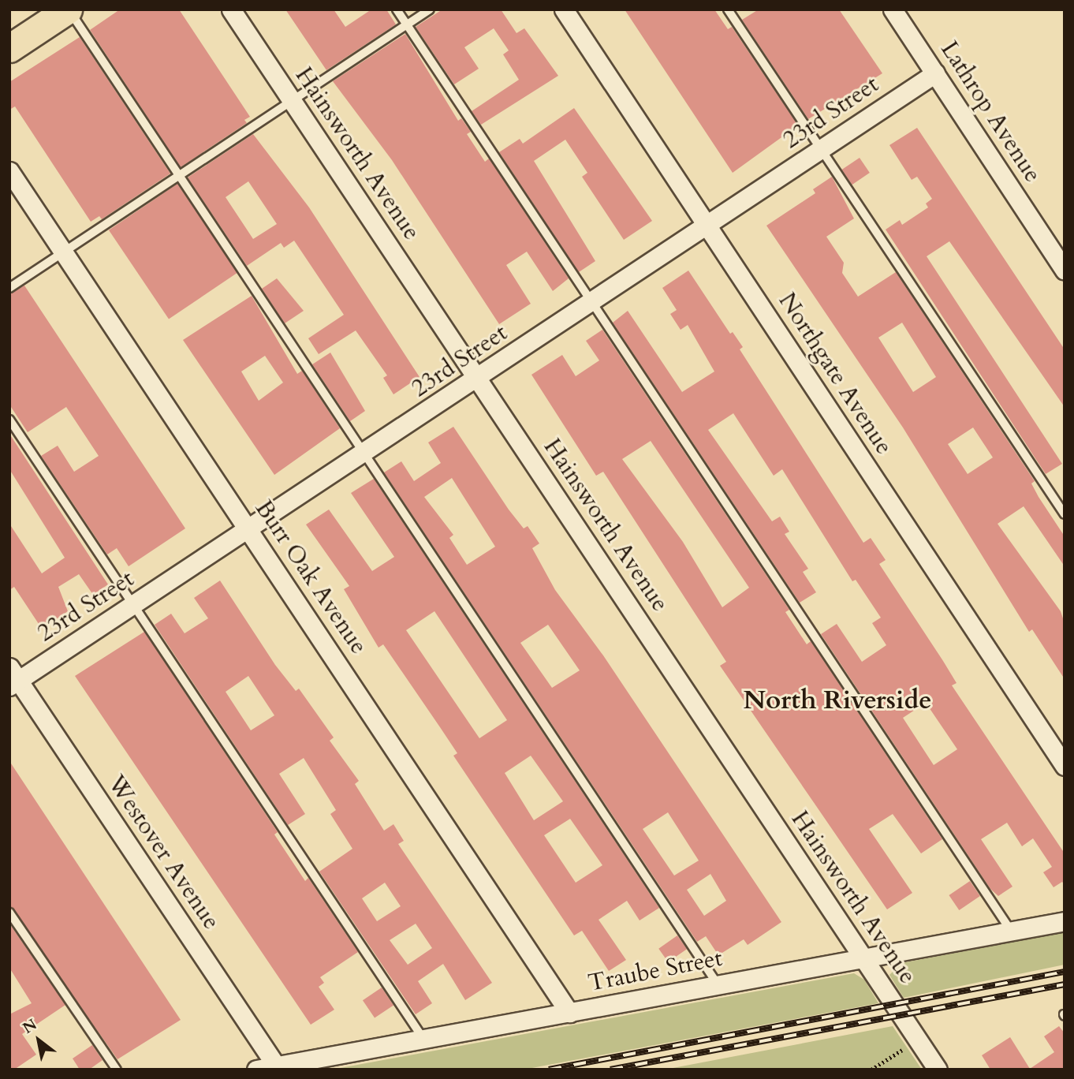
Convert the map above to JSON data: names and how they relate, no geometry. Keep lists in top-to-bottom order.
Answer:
{
  "streets": {
    "street": [
      "Lathrop Avenue",
      "23rd Street",
      "Hainsworth Avenue",
      "Northgate Avenue",
      "Burr Oak Avenue",
      "Westover Avenue",
      "Traube Street"
    ]
  },
  "crossings": [
    ["Lathrop Avenue", "23rd Street"],
    ["23rd Street", "Hainsworth Avenue"],
    ["23rd Street", "Northgate Avenue"],
    ["23rd Street", "Burr Oak Avenue"],
    ["23rd Street", "Westover Avenue"],
    ["Hainsworth Avenue", "Traube Street"],
    ["Burr Oak Avenue", "Traube Street"],
    ["Westover Avenue", "Traube Street"]
  ],
  "districts": ["North Riverside"],
  "north": "top left"
}
